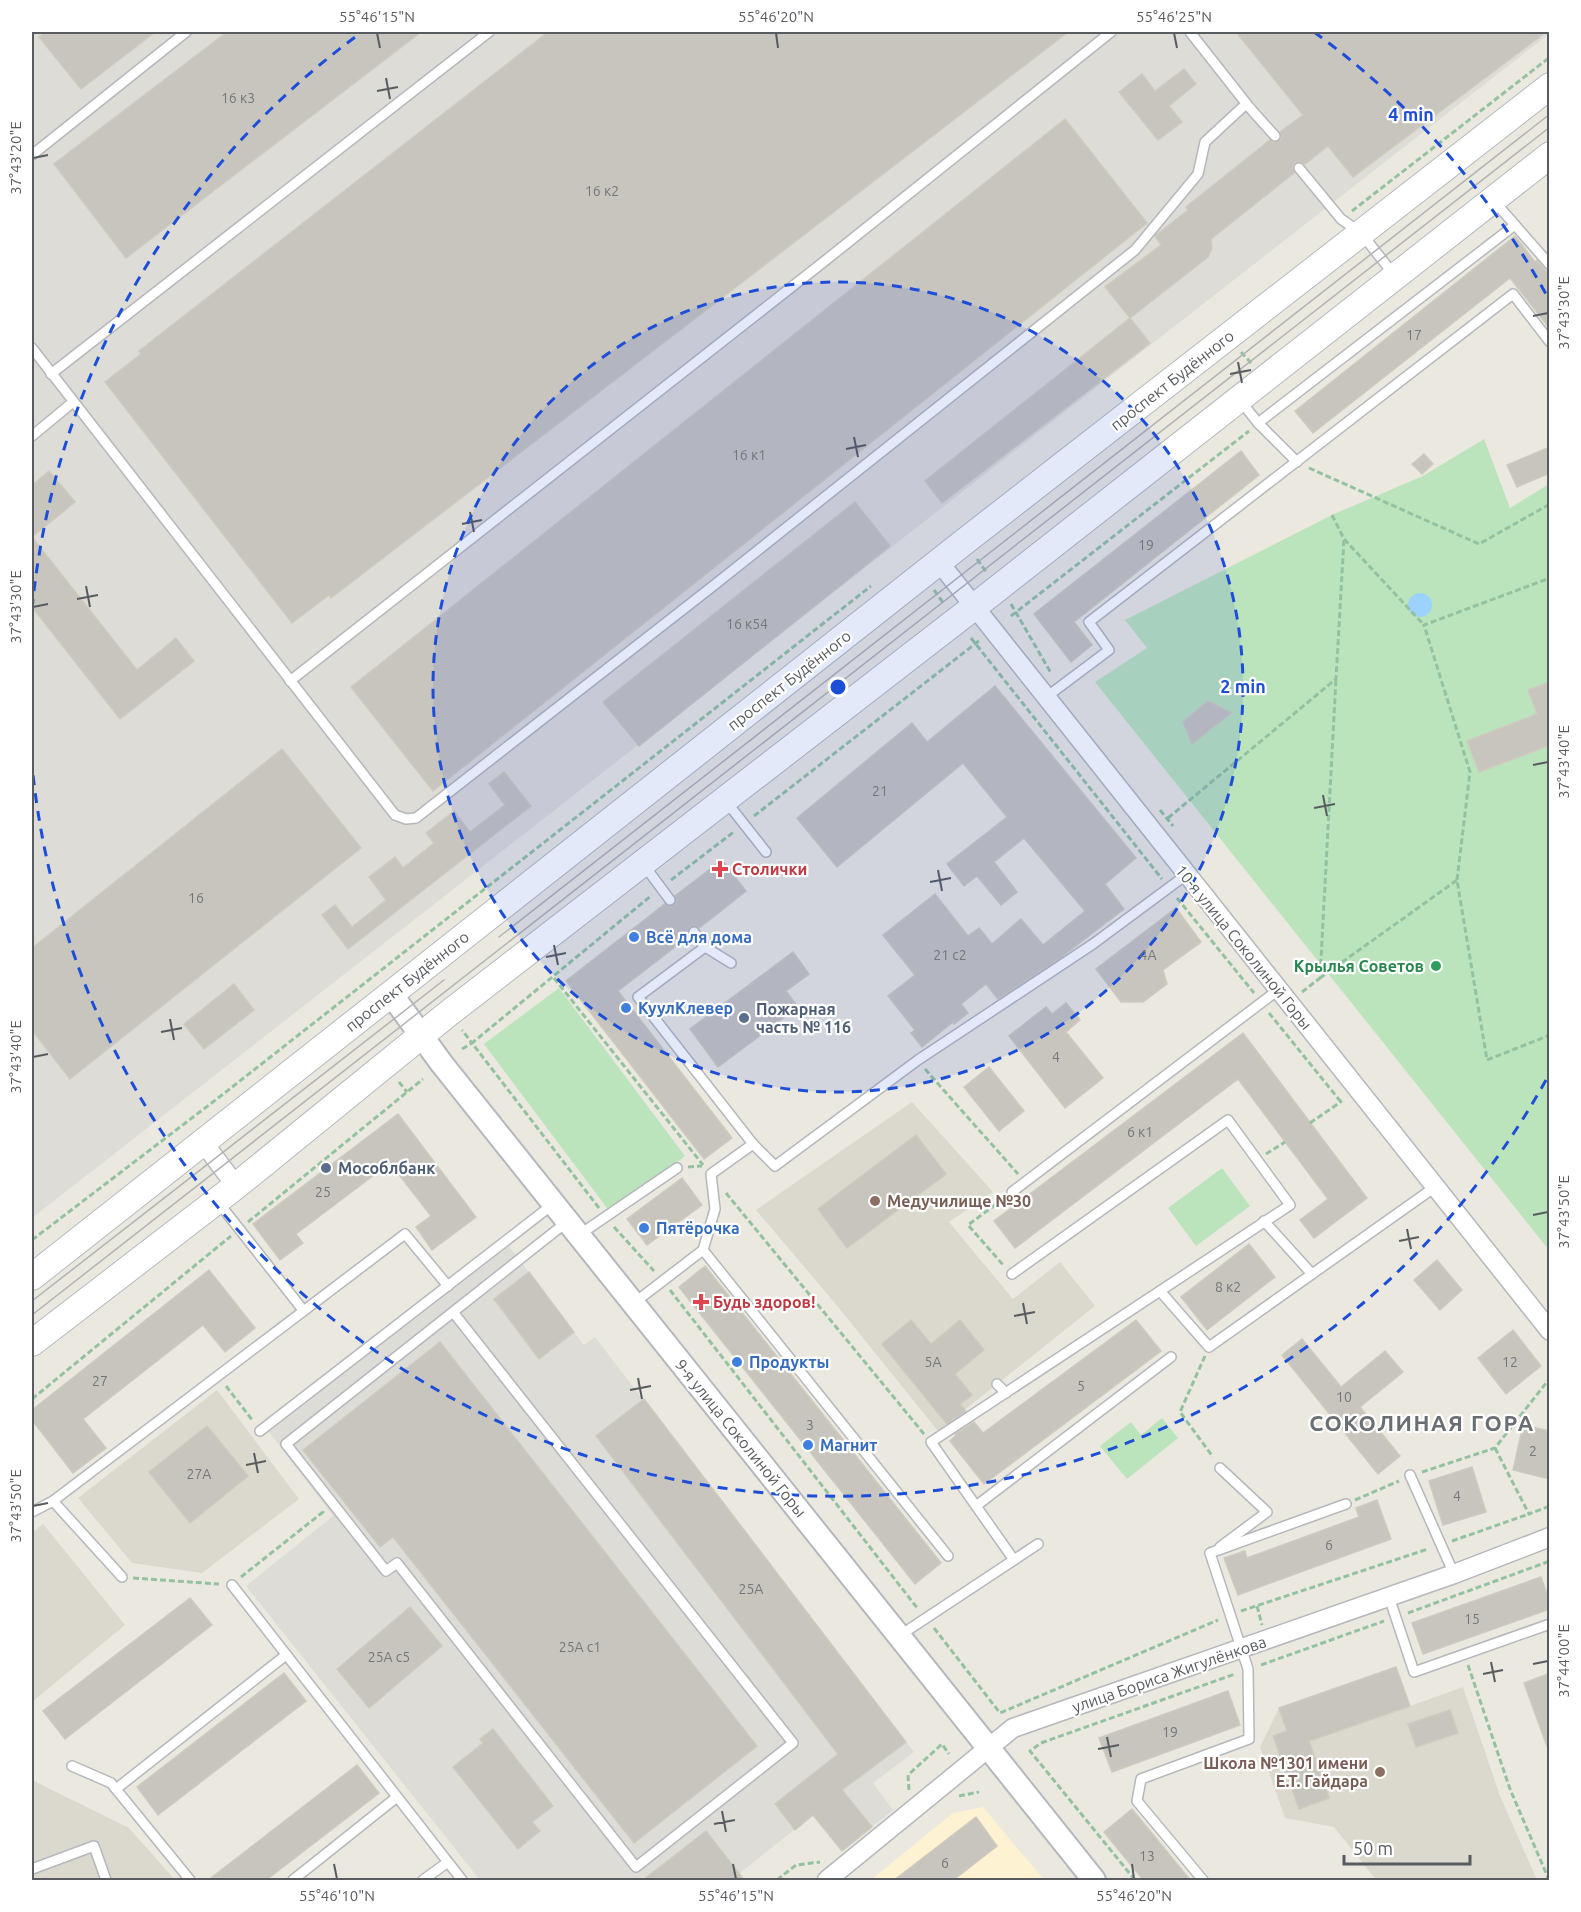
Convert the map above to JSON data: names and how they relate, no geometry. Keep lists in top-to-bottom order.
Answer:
{
  "streets": {
    "main road": ["проспект Будённого"],
    "street": ["10-я улица Соколиной Горы", "9-я улица Соколиной Горы", "улица Бориса Жигулёнкова"]
  },
  "crossings": [
    ["проспект Будённого", "10-я улица Соколиной Горы"],
    ["проспект Будённого", "9-я улица Соколиной Горы"],
    ["9-я улица Соколиной Горы", "улица Бориса Жигулёнкова"]
  ],
  "districts": ["СОКОЛИНАЯ ГОРА"],
  "places": {
    "health": ["Столички", "Будь здоров!"],
    "other": [
      "Всё для дома",
      "Крылья Советов",
      "КуулКлевер",
      "Пожарная часть № 116",
      "Мособлбанк",
      "Медучилище №30",
      "Пятёрочка",
      "Продукты",
      "Магнит",
      "Школа №1301 имени Е.Т. Гайдара"
    ]
  },
  "house_numbers": [
    "16 к3",
    "16 к2",
    "17",
    "16 к1",
    "19",
    "16 к54",
    "21",
    "16",
    "21 с2",
    "4А",
    "4",
    "6 к1",
    "25",
    "8 к2",
    "5А",
    "12",
    "27",
    "5",
    "10",
    "3",
    "2",
    "27А",
    "4",
    "6",
    "25А",
    "15",
    "25А с1",
    "25А с5",
    "19",
    "13",
    "6"
  ],
  "scale_bar": "50 m",
  "coordinates": [
    "55°46'15\"N",
    "55°46'20\"N",
    "55°46'25\"N",
    "37°43'20\"E",
    "37°43'30\"E",
    "37°43'40\"E",
    "37°43'50\"E",
    "37°44'00\"E",
    "55°46'10\"N"
  ],
  "rings": ["4 min", "2 min"]
}
